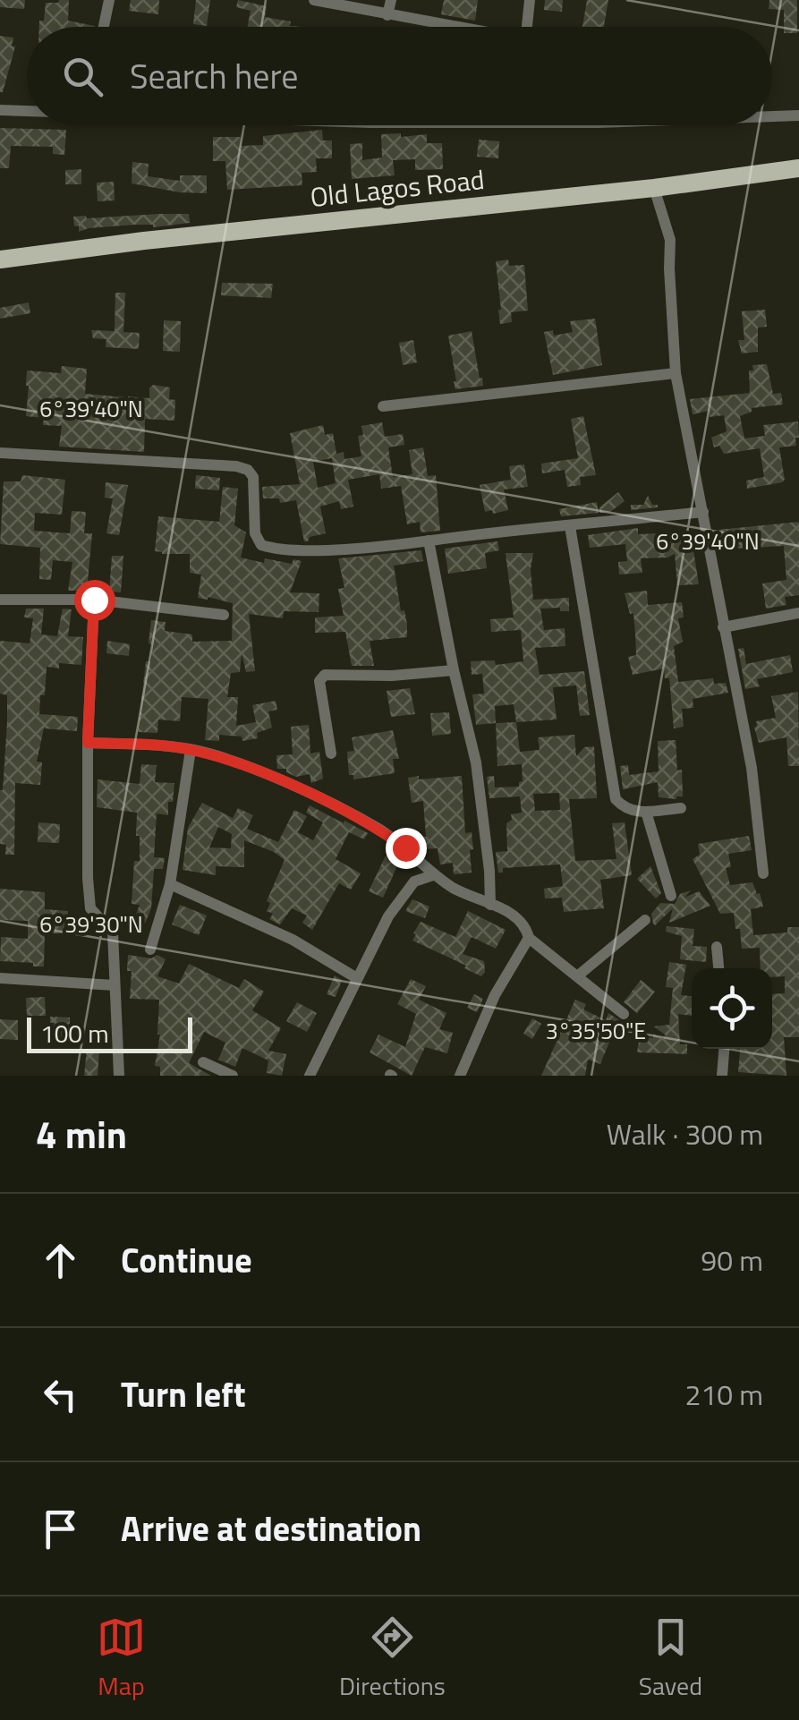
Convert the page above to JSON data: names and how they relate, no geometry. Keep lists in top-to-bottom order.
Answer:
{
  "streets": {
    "main road": ["Old Lagos Road"]
  },
  "scale_bar": "100 m",
  "page": {
    "search": "Search here",
    "scale": "100 m",
    "heading": ["4 min", "Walk · 300 m"],
    "list": [
      ["Continue", "90 m"],
      ["Turn left", "210 m"],
      "Arrive at destination"
    ],
    "nav": ["Map", "Directions", "Saved"]
  },
  "coordinates": ["6°39'40\"N", "6°39'30\"N", "3°35'50\"E"]
}
